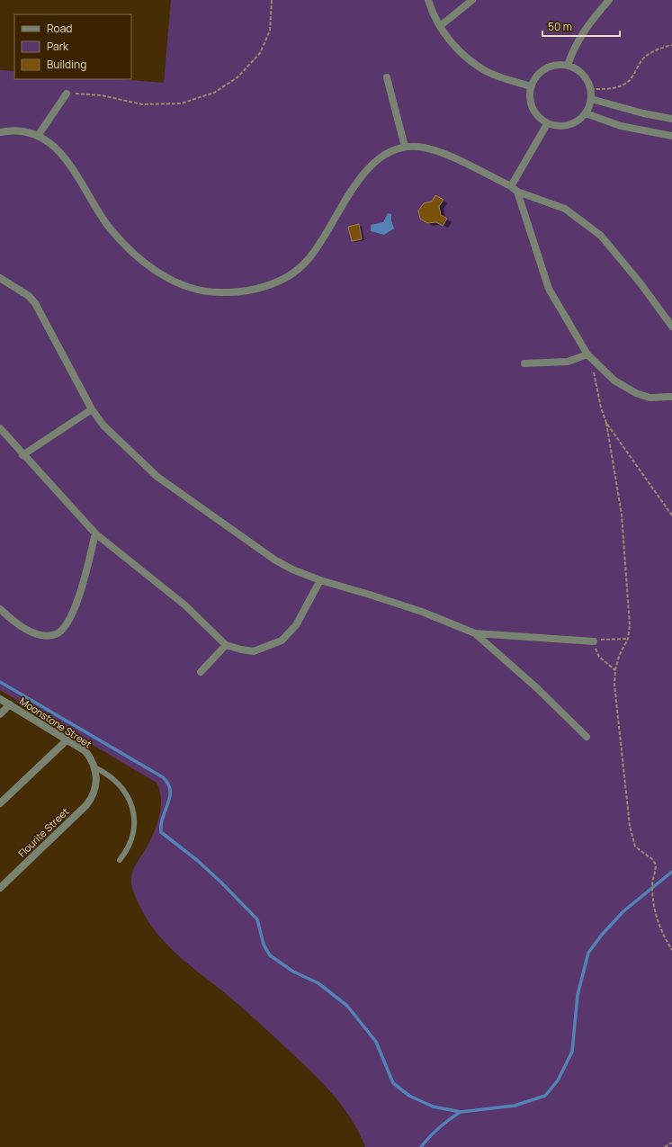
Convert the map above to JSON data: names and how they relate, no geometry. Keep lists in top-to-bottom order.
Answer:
{
  "streets": {
    "street": ["Moonstone Street", "Flourite Street"]
  },
  "crossings": [
    ["Moonstone Street", "Flourite Street"]
  ],
  "legend": ["Road", "Park", "Building"],
  "scale_bar": "50 m"
}
